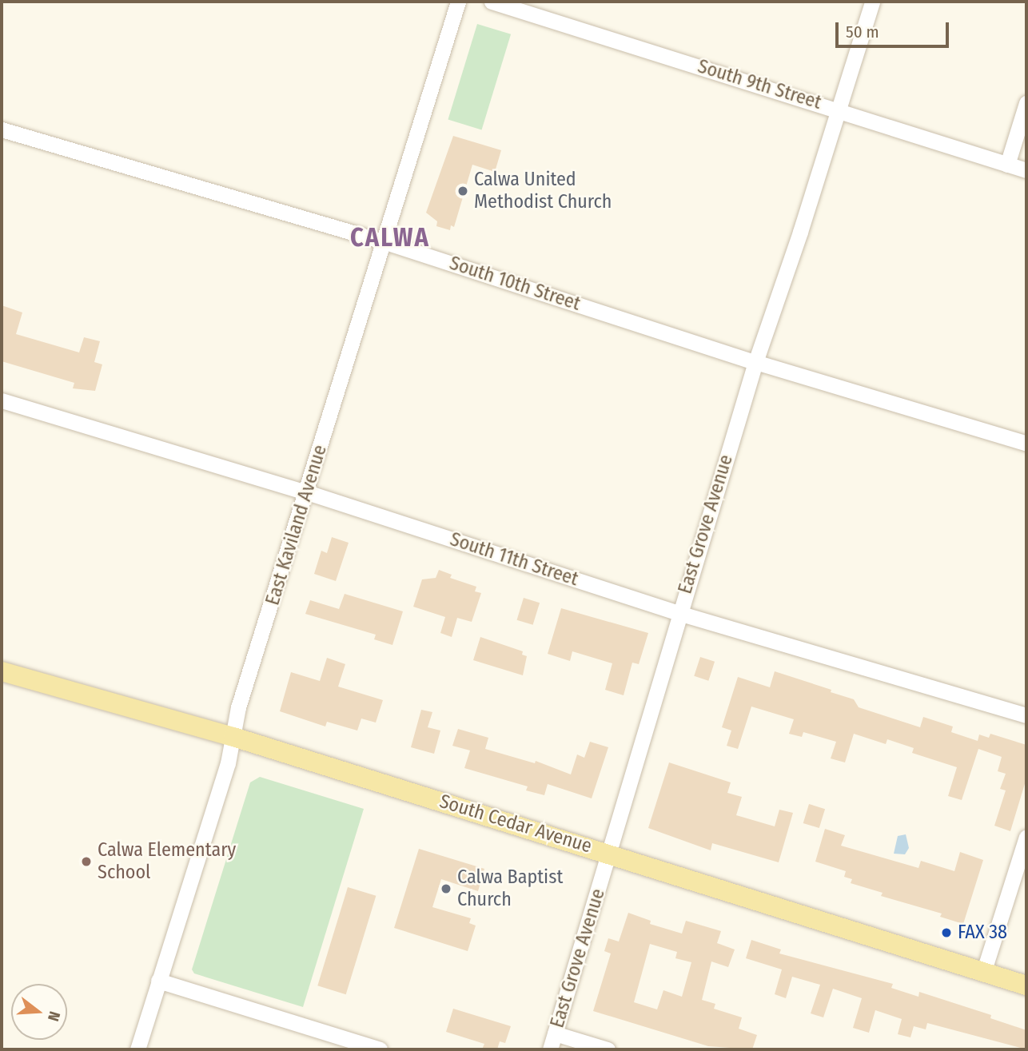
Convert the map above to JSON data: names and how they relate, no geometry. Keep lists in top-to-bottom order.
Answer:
{
  "streets": {
    "main road": ["South Cedar Avenue"],
    "street": [
      "South 9th Street",
      "South 10th Street",
      "East Grove Avenue",
      "East Kaviland Avenue",
      "South 11th Street"
    ]
  },
  "crossings": [
    ["South 9th Street", "East Grove Avenue"],
    ["South 10th Street", "East Grove Avenue"],
    ["South 10th Street", "East Kaviland Avenue"],
    ["East Grove Avenue", "South 11th Street"],
    ["East Grove Avenue", "South Cedar Avenue"],
    ["East Kaviland Avenue", "South 11th Street"],
    ["East Kaviland Avenue", "South Cedar Avenue"]
  ],
  "districts": ["CALWA"],
  "places": [
    "Calwa United Methodist Church",
    "Calwa Elementary School",
    "Calwa Baptist Church",
    "FAX 38"
  ],
  "scale_bar": "50 m",
  "north": "right"
}
